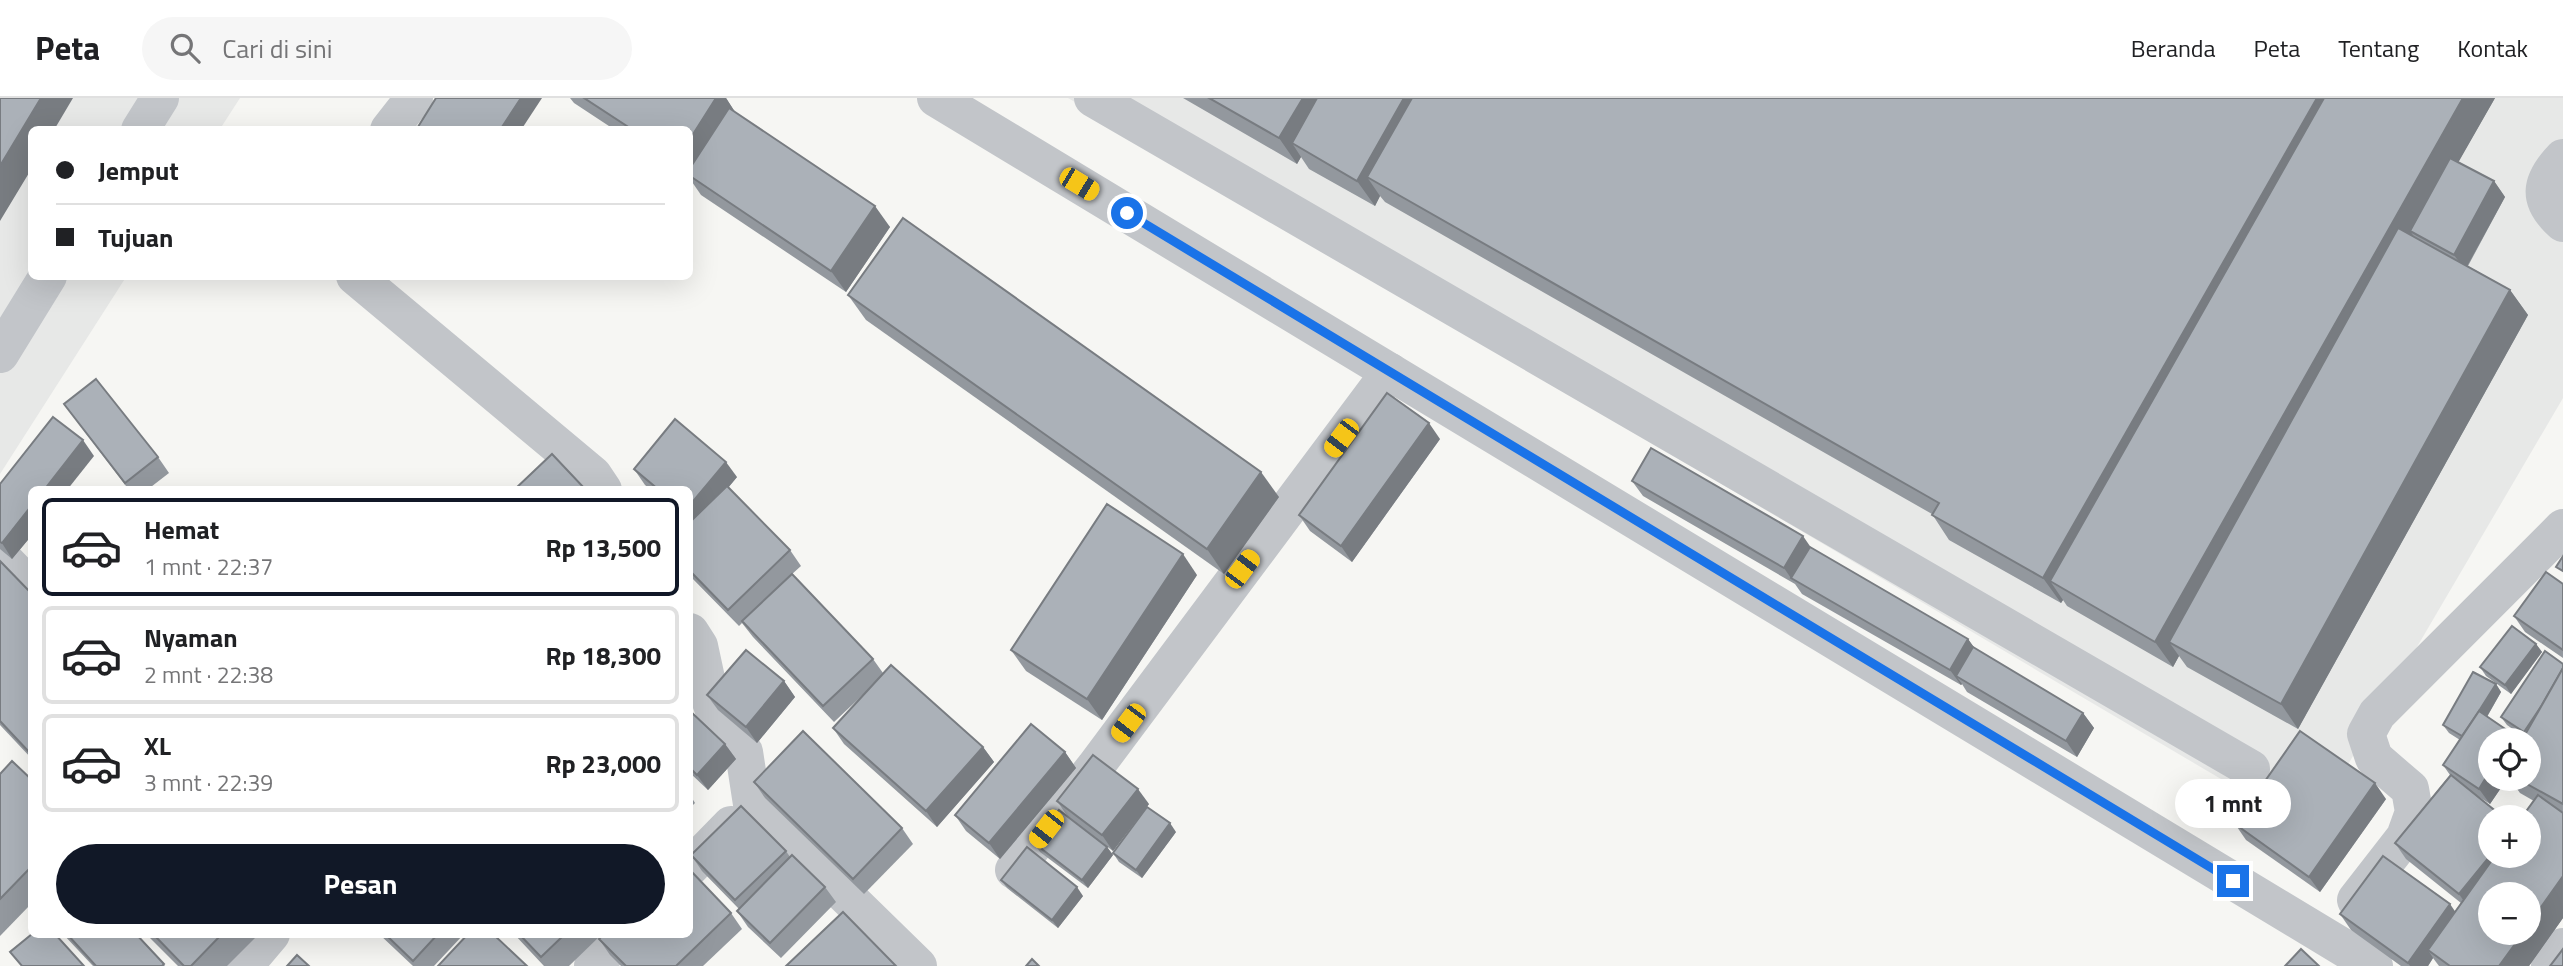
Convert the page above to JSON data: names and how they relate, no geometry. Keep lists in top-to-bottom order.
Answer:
{
  "page": {
    "header": "Peta",
    "search": "Cari di sini",
    "nav": [
      "Beranda",
      "Peta",
      "Tentang",
      "Kontak"
    ],
    "banner": ["Jemput", "Tujuan"],
    "list": [
      {
        "name": "Hemat",
        "note": "1 mnt · 22:37",
        "value": "Rp 13,500"
      },
      {
        "name": "Nyaman",
        "note": "2 mnt · 22:38",
        "value": "Rp 18,300"
      },
      {
        "name": "XL",
        "note": "3 mnt · 22:39",
        "value": "Rp 23,000"
      }
    ],
    "map_buttons": ["+", "−"],
    "bubble": "1 mnt",
    "buttons": "Pesan"
  }
}
